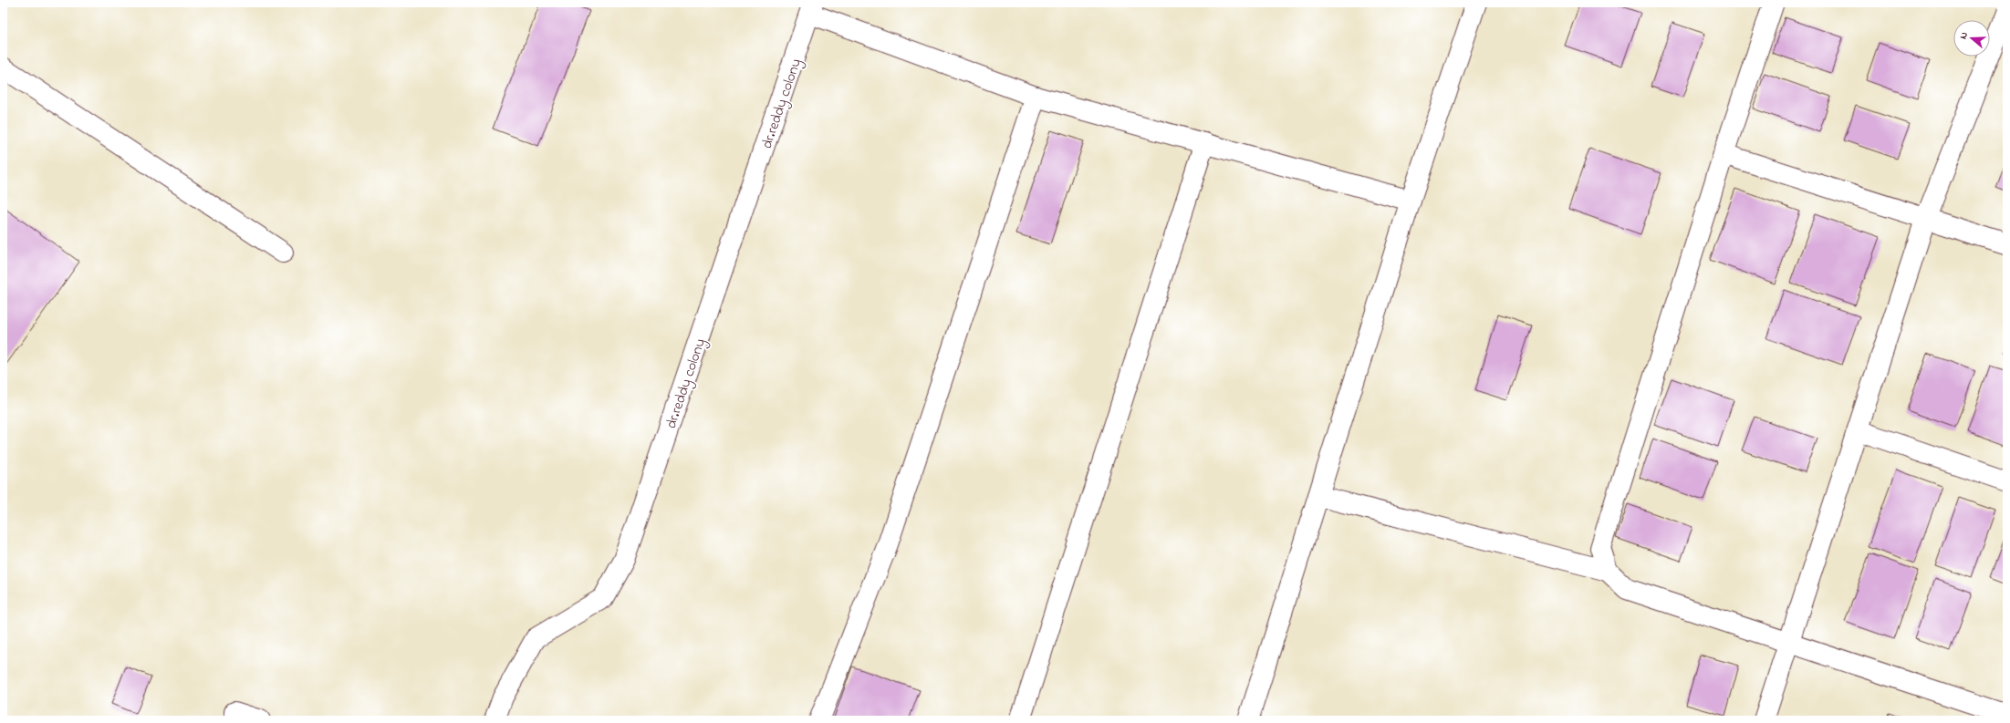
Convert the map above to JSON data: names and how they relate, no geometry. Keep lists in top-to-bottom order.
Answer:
{
  "streets": {
    "street": ["dr.reddy colony"]
  },
  "north": "left"
}
